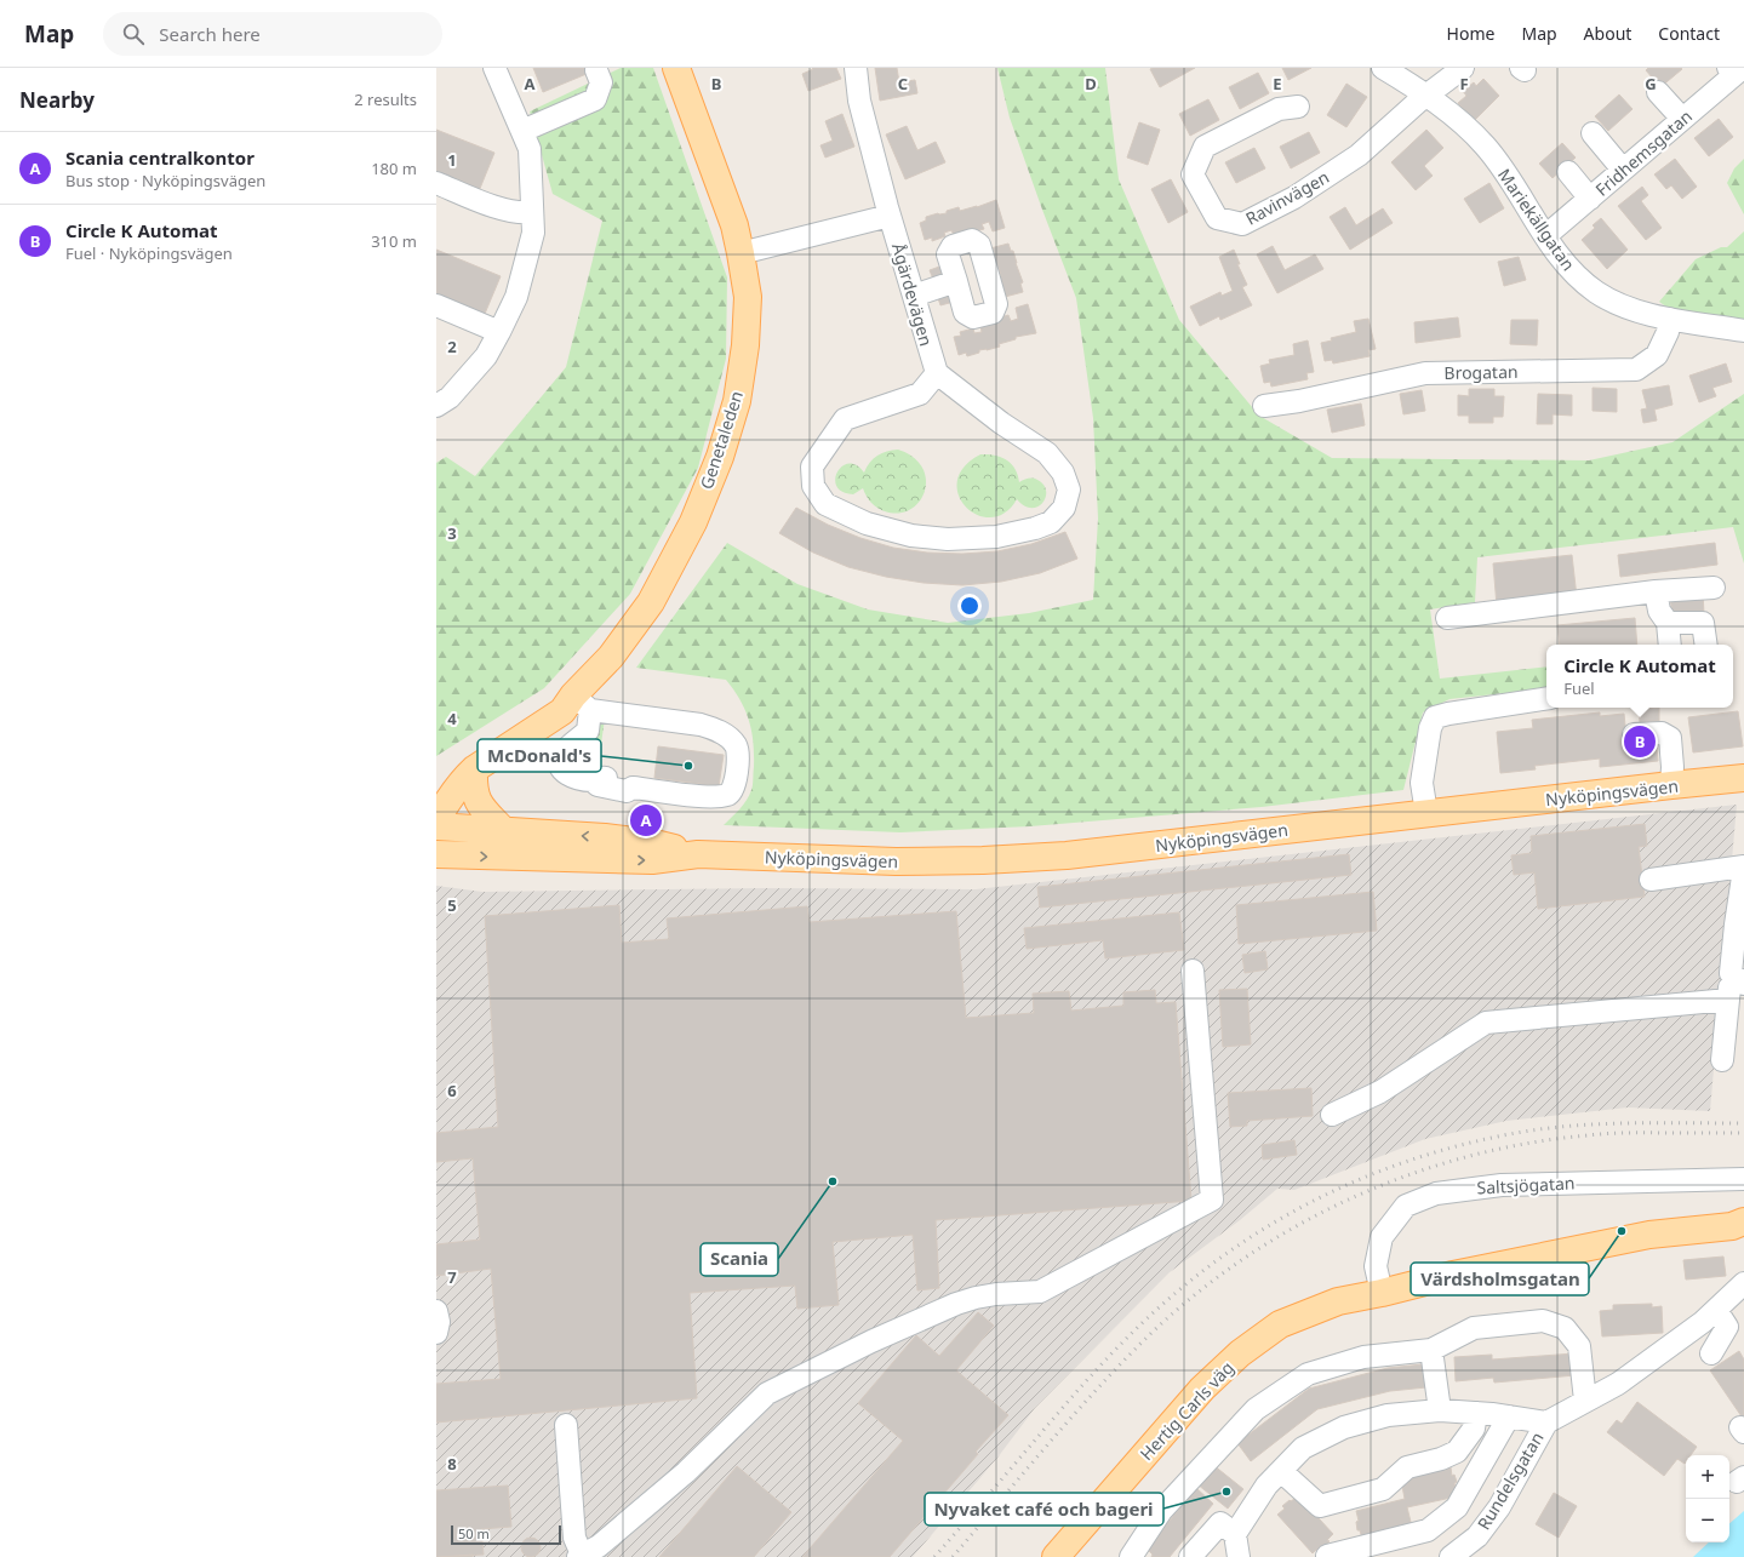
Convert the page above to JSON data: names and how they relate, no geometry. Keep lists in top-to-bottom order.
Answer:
{
  "streets": {
    "main road": ["Genetaleden", "Nyköpingsvägen", "Hertig Carls väg"],
    "street": [
      "Fridhemsgatan",
      "Ravinvägen",
      "Mariekällgatan",
      "Ågärdevägen",
      "Brogatan",
      "Saltsjögatan",
      "Rundelsgatan"
    ]
  },
  "crossings": [
    ["Fridhemsgatan", "Mariekällgatan"],
    ["Ravinvägen", "Mariekällgatan"],
    ["Mariekällgatan", "Brogatan"],
    ["Saltsjögatan", "Hertig Carls väg"]
  ],
  "places": [
    "McDonald's",
    "Scania",
    "Värdsholmsgatan",
    "Nyvaket café och bageri"
  ],
  "scale_bar": "50 m",
  "page": {
    "header": "Map",
    "search": "Search here",
    "nav": [
      "Home",
      "Map",
      "About",
      "Contact"
    ],
    "heading": ["Nearby", "2 results"],
    "list": [
      {
        "mark": "A",
        "name": "Scania centralkontor",
        "note": "Bus stop · Nyköpingsvägen",
        "value": "180 m"
      },
      {
        "mark": "B",
        "name": "Circle K Automat",
        "note": "Fuel · Nyköpingsvägen",
        "value": "310 m"
      }
    ],
    "popup": ["Circle K Automat", "Fuel"],
    "pins": ["B", "A"],
    "map_buttons": ["+", "−"],
    "scale": "50 m"
  },
  "grid": {
    "columns": [
      "A",
      "B",
      "C",
      "D",
      "E",
      "F",
      "G"
    ],
    "rows": [
      "1",
      "2",
      "3",
      "4",
      "5",
      "6",
      "7",
      "8"
    ]
  }
}
